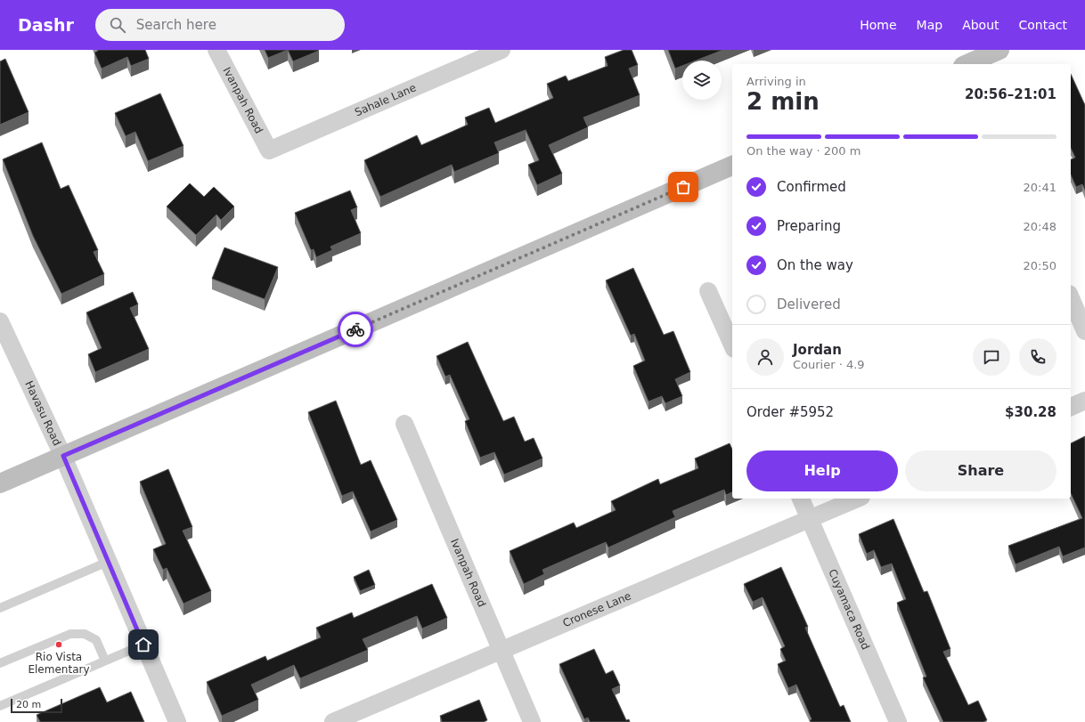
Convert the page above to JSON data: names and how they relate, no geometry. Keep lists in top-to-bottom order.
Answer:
{
  "streets": {
    "street": [
      "Ivanpah Road",
      "Sahale Lane",
      "Havasu Road",
      "Cronese Lane",
      "Cuyamaca Road"
    ]
  },
  "crossings": [
    ["Ivanpah Road", "Sahale Lane"],
    ["Ivanpah Road", "Cronese Lane"],
    ["Cronese Lane", "Cuyamaca Road"]
  ],
  "places": ["Rio Vista Elementary"],
  "scale_bar": "20 m",
  "page": {
    "header": "Dashr",
    "search": "Search here",
    "nav": [
      "Home",
      "Map",
      "About",
      "Contact"
    ],
    "heading": ["2 min", "Arriving in", "20:56–21:01"],
    "panel": [
      "Jordan",
      "Courier · 4.9",
      "Order #5952",
      "$30.28"
    ],
    "bar": "On the way · 200 m",
    "list": [
      ["Confirmed", "20:41"],
      ["Preparing", "20:48"],
      ["On the way", "20:50"],
      "Delivered"
    ],
    "buttons": ["Help", "Share"],
    "scale": "20 m"
  }
}
